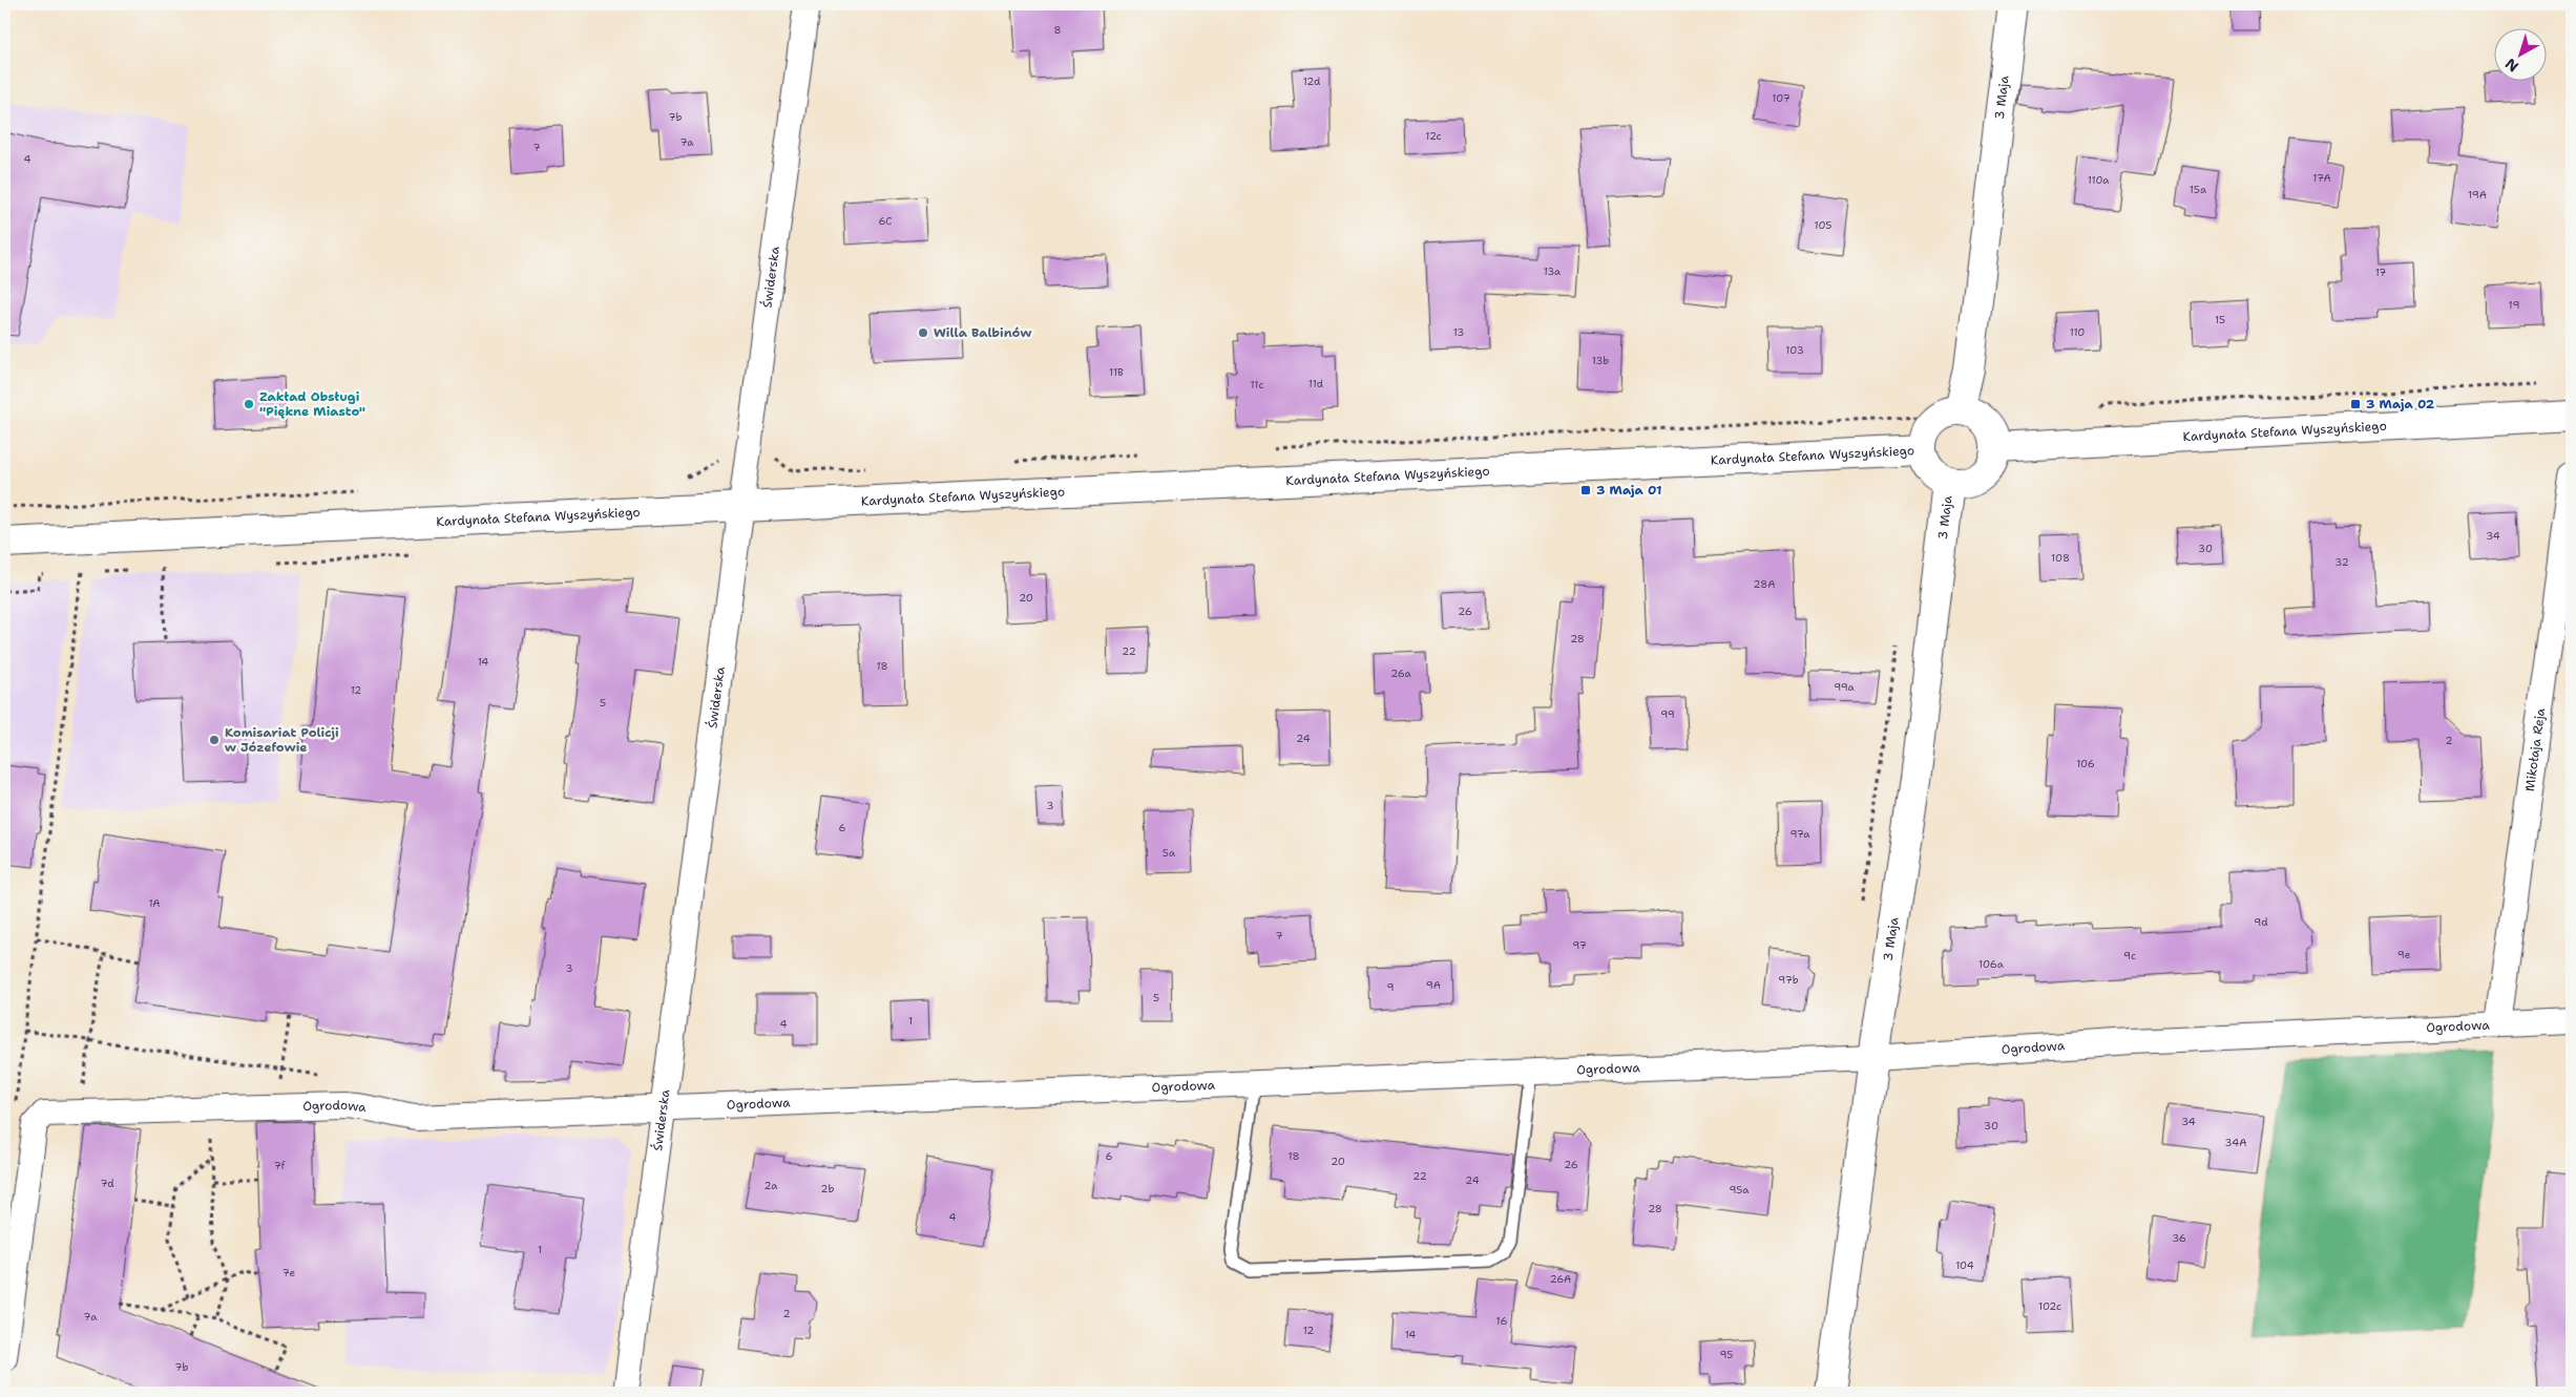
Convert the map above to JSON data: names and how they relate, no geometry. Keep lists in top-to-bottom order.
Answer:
{
  "streets": {
    "street": [
      "3 Maja",
      "Świderska",
      "Kardynała Stefana Wyszyńskiego",
      "Mikołaja Reja",
      "Ogrodowa"
    ]
  },
  "crossings": [
    ["3 Maja", "Kardynała Stefana Wyszyńskiego"],
    ["3 Maja", "Ogrodowa"],
    ["Świderska", "Kardynała Stefana Wyszyńskiego"],
    ["Świderska", "Ogrodowa"],
    ["Mikołaja Reja", "Ogrodowa"]
  ],
  "places": {
    "other": ["Willa Balbinów", "Zakład Obsługi \"Piękne Miasto\"", "Komisariat Policji w Józefowie"],
    "transit": ["3 Maja 02", "3 Maja 01"]
  },
  "house_numbers": [
    "8",
    "12d",
    "107",
    "7b",
    "12c",
    "7a",
    "7",
    "4",
    "17A",
    "110a",
    "15a",
    "19A",
    "6C",
    "105",
    "13a",
    "17",
    "19",
    "15",
    "13",
    "110",
    "103",
    "13b",
    "11B",
    "11d",
    "11c",
    "34",
    "30",
    "108",
    "32",
    "28A",
    "20",
    "26",
    "28",
    "22",
    "14",
    "18",
    "26a",
    "99a",
    "12",
    "5",
    "99",
    "24",
    "2",
    "106",
    "3",
    "6",
    "97a",
    "5a",
    "1A",
    "9d",
    "7",
    "97",
    "9e",
    "9c",
    "106a",
    "3",
    "97b",
    "9A",
    "9",
    "5",
    "1",
    "4",
    "34",
    "30",
    "34A",
    "6",
    "18",
    "20",
    "26",
    "7f",
    "22",
    "24",
    "7d",
    "2a",
    "2b",
    "95a",
    "28",
    "4",
    "36",
    "1",
    "104",
    "7e",
    "26A",
    "102c",
    "2",
    "7a",
    "16",
    "12",
    "14",
    "95",
    "7b"
  ],
  "north": "bottom left"
}
